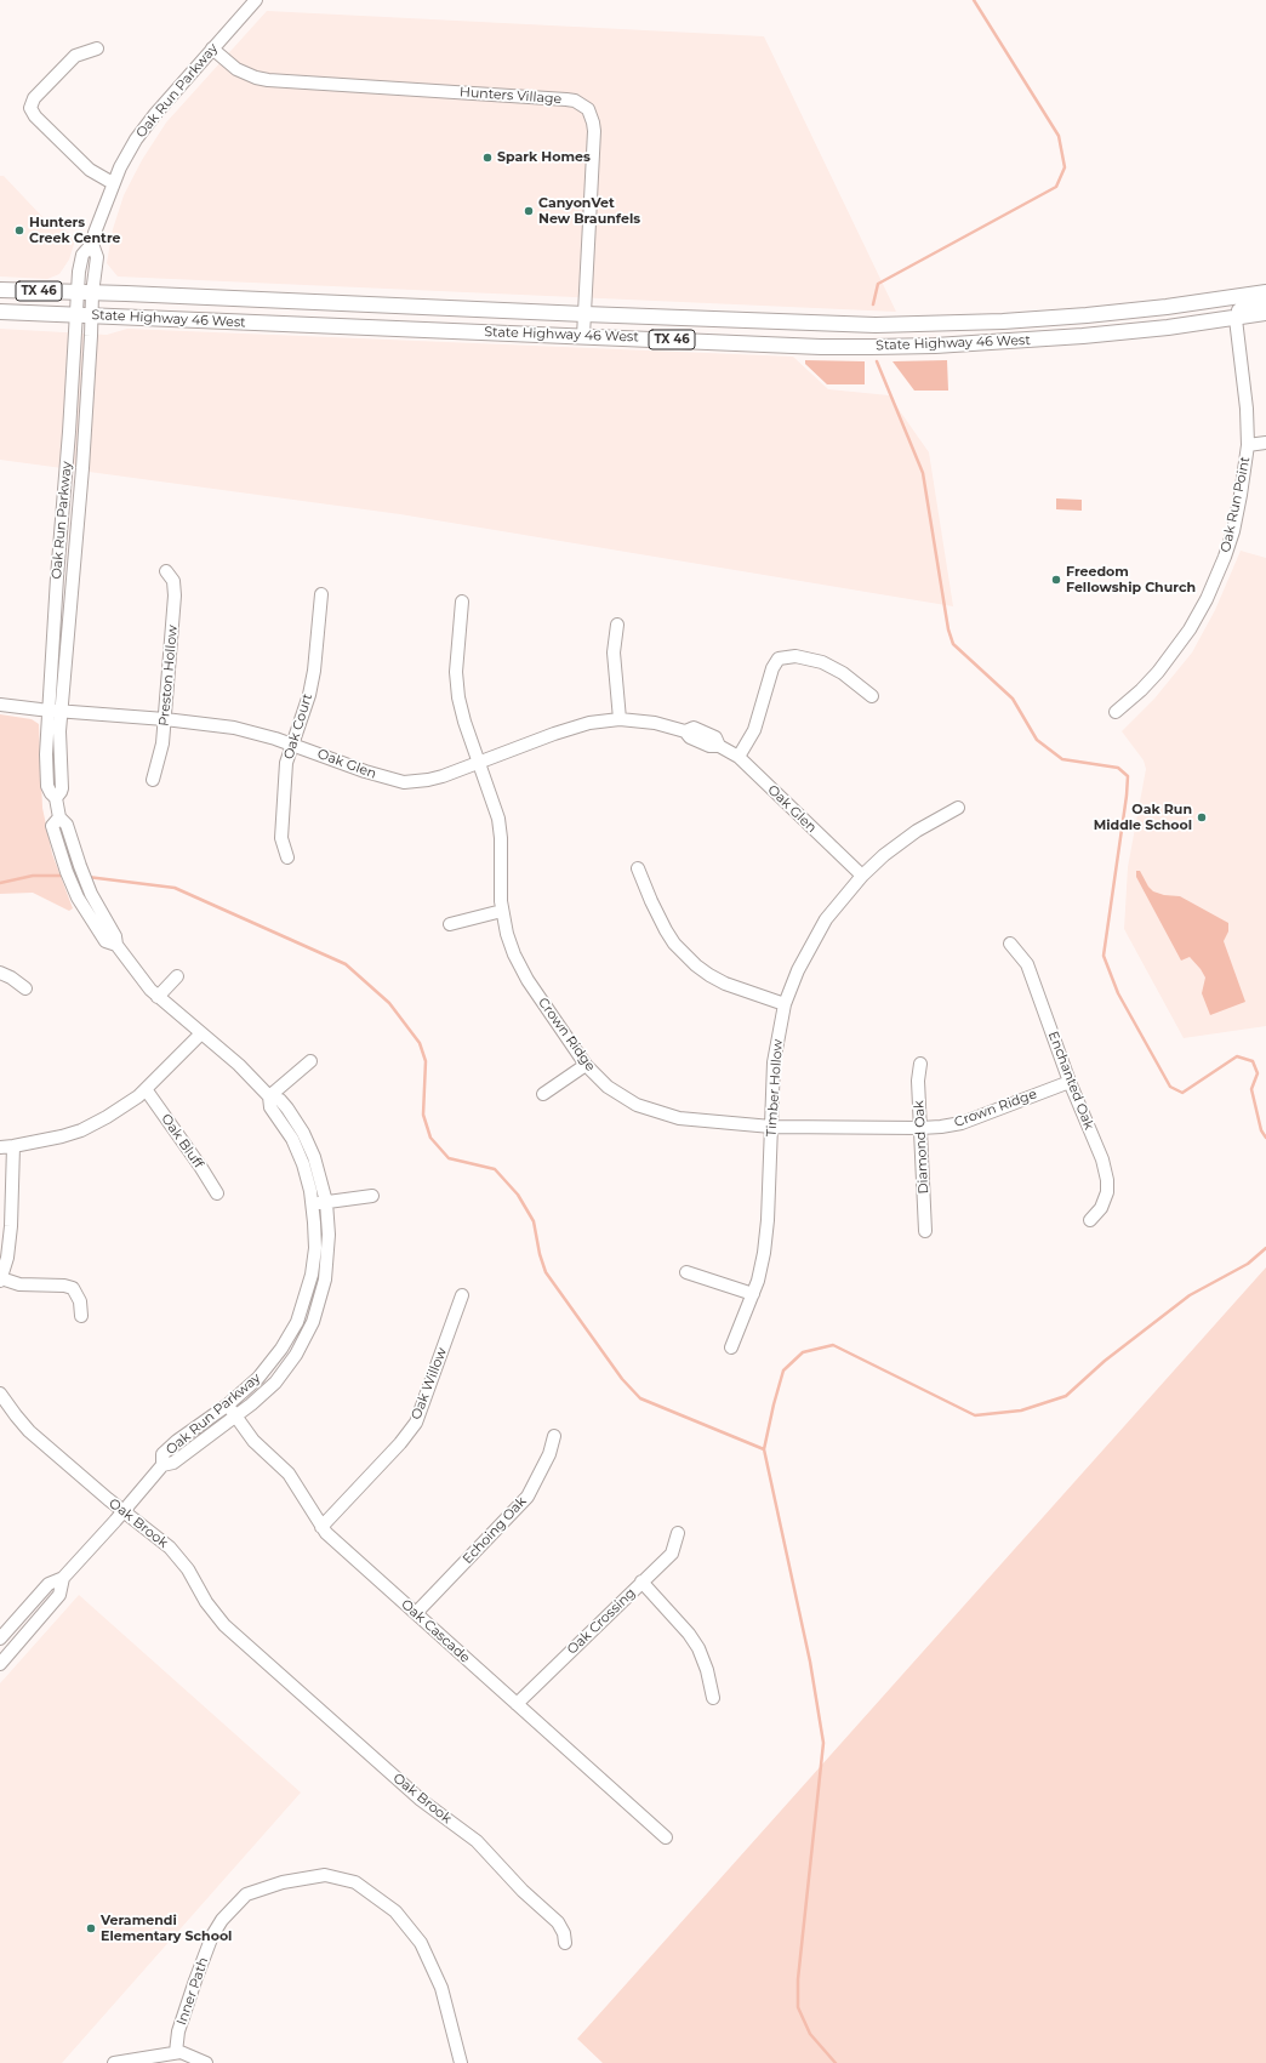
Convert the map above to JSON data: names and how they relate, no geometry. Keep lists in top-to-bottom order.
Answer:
{
  "streets": {
    "main road": ["TX 46", "State Highway 46 West"],
    "street": [
      "Oak Run Parkway",
      "Hunters Village",
      "Oak Run Point",
      "Preston Hollow",
      "Oak Court",
      "Oak Glen",
      "Crown Ridge",
      "Enchanted Oak",
      "Timber Hollow",
      "Oak Bluff",
      "Diamond Oak",
      "Oak Willow",
      "Oak Brook",
      "Echoing Oak",
      "Oak Crossing",
      "Oak Cascade",
      "Inner Path"
    ]
  },
  "crossings": [
    ["Oak Run Parkway", "Hunters Village"],
    ["Oak Run Parkway", "State Highway 46 West"],
    ["Oak Run Parkway", "Oak Glen"],
    ["Oak Run Parkway", "Oak Brook"],
    ["Oak Run Parkway", "Oak Cascade"],
    ["Hunters Village", "State Highway 46 West"],
    ["State Highway 46 West", "Oak Run Point"],
    ["Preston Hollow", "Oak Glen"],
    ["Oak Court", "Oak Glen"],
    ["Oak Glen", "Crown Ridge"],
    ["Oak Glen", "Timber Hollow"],
    ["Crown Ridge", "Enchanted Oak"],
    ["Crown Ridge", "Timber Hollow"],
    ["Crown Ridge", "Diamond Oak"],
    ["Oak Willow", "Oak Cascade"],
    ["Echoing Oak", "Oak Cascade"],
    ["Oak Crossing", "Oak Cascade"]
  ],
  "places": [
    "Spark Homes",
    "CanyonVet New Braunfels",
    "Hunters Creek Centre",
    "Freedom Fellowship Church",
    "Oak Run Middle School",
    "Veramendi Elementary School"
  ]
}
